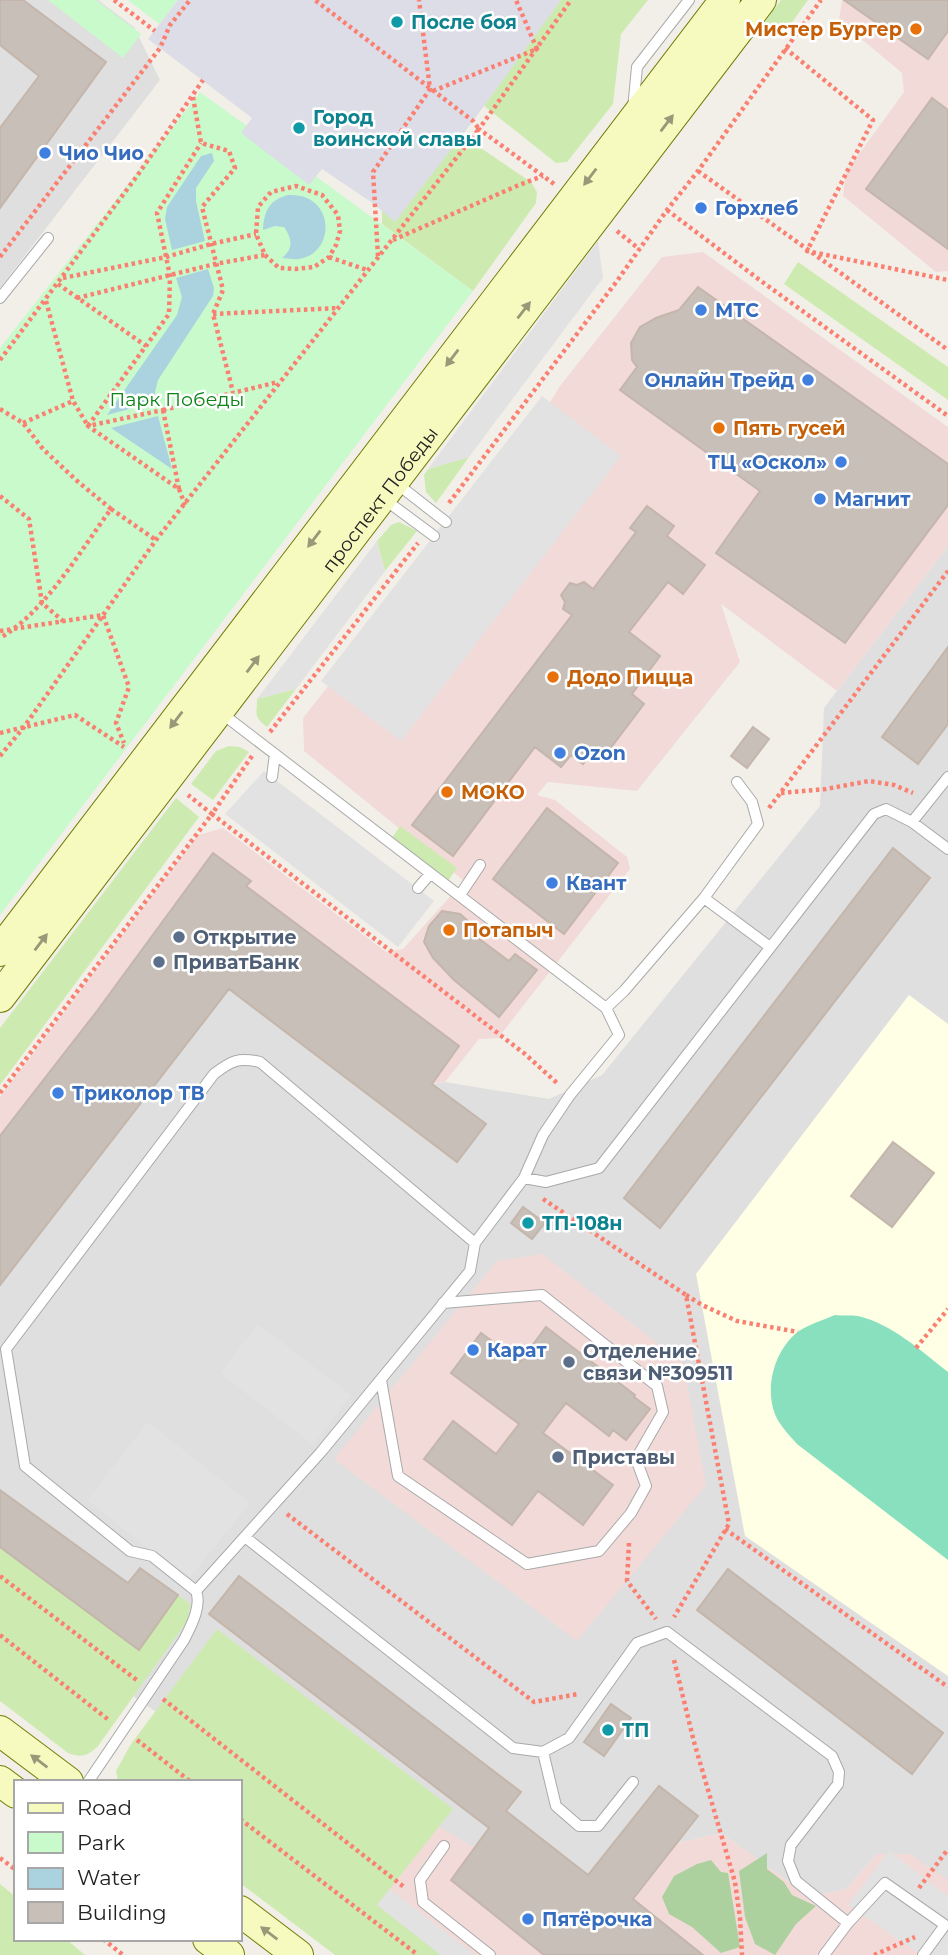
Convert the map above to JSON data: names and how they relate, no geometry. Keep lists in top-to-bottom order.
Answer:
{
  "streets": {
    "main road": ["проспект Победы"]
  },
  "parks": ["Парк Победы"],
  "places": [
    "После боя",
    "Мистер Бургер",
    "Город воинской славы",
    "Чио Чио",
    "Горхлеб",
    "МТС",
    "Онлайн Трейд",
    "Пять гусей",
    "ТЦ «Оскол»",
    "Магнит",
    "Додо Пицца",
    "Ozon",
    "МОКО",
    "Квант",
    "Потапыч",
    "Открытие",
    "ПриватБанк",
    "Триколор ТВ",
    "ТП-108н",
    "Карат",
    "Отделение связи №309511",
    "Приставы",
    "ТП",
    "Пятёрочка"
  ],
  "legend": [
    "Road",
    "Park",
    "Water",
    "Building"
  ]
}
